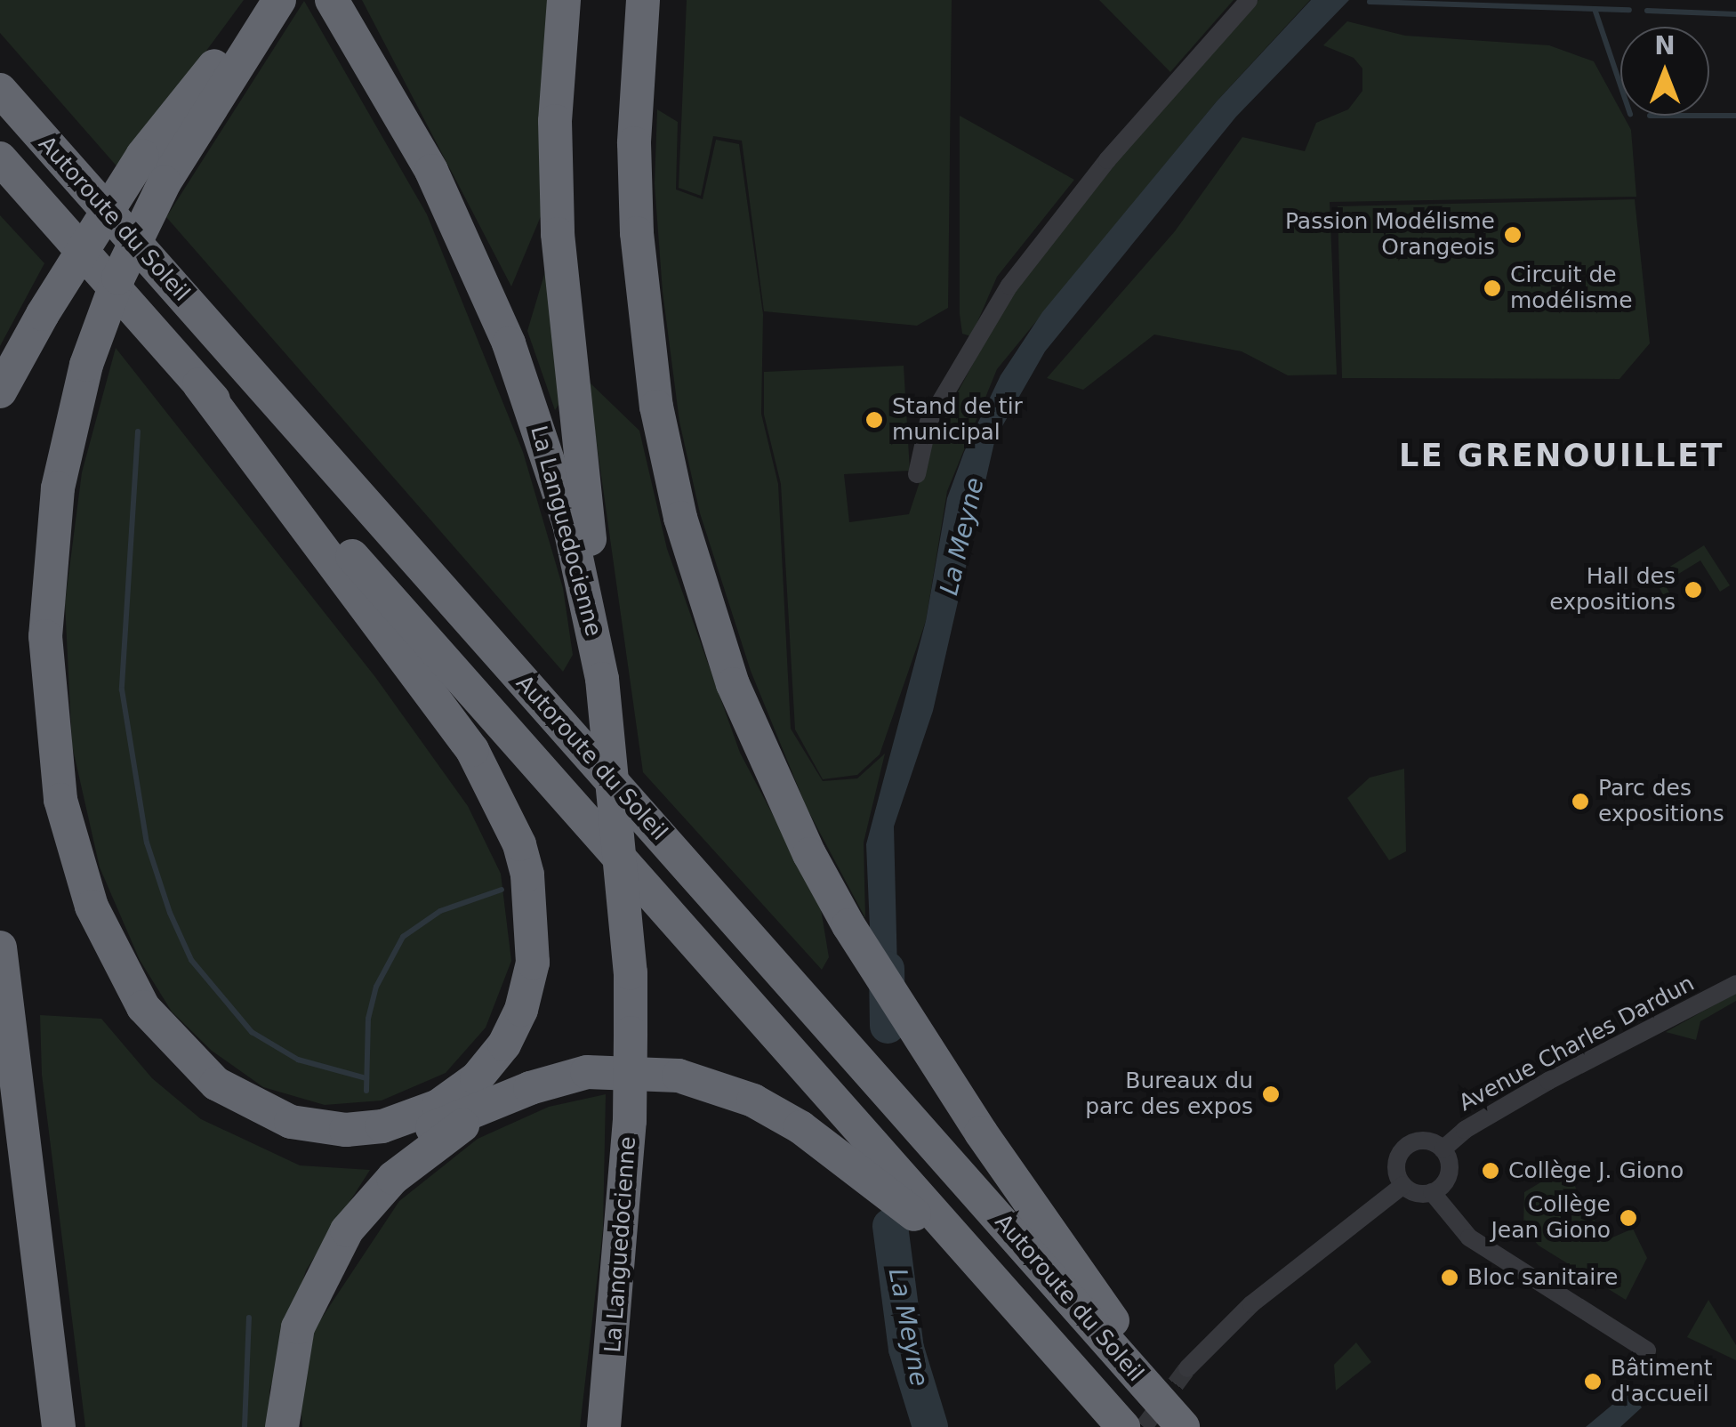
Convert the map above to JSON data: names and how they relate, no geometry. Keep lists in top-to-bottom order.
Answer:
{
  "streets": {
    "highway": ["Autoroute du Soleil", "La Languedocienne"],
    "street": ["Avenue Charles Dardun"]
  },
  "districts": ["LE GRENOUILLET"],
  "water": ["La Meyne"],
  "places": [
    "Passion Modélisme Orangeois",
    "Circuit de modélisme",
    "Stand de tir municipal",
    "Hall des expositions",
    "Parc des expositions",
    "Bureaux du parc des expos",
    "Collège J. Giono",
    "Collège Jean Giono",
    "Bloc sanitaire",
    "Bâtiment d'accueil"
  ],
  "north": "top"
}
